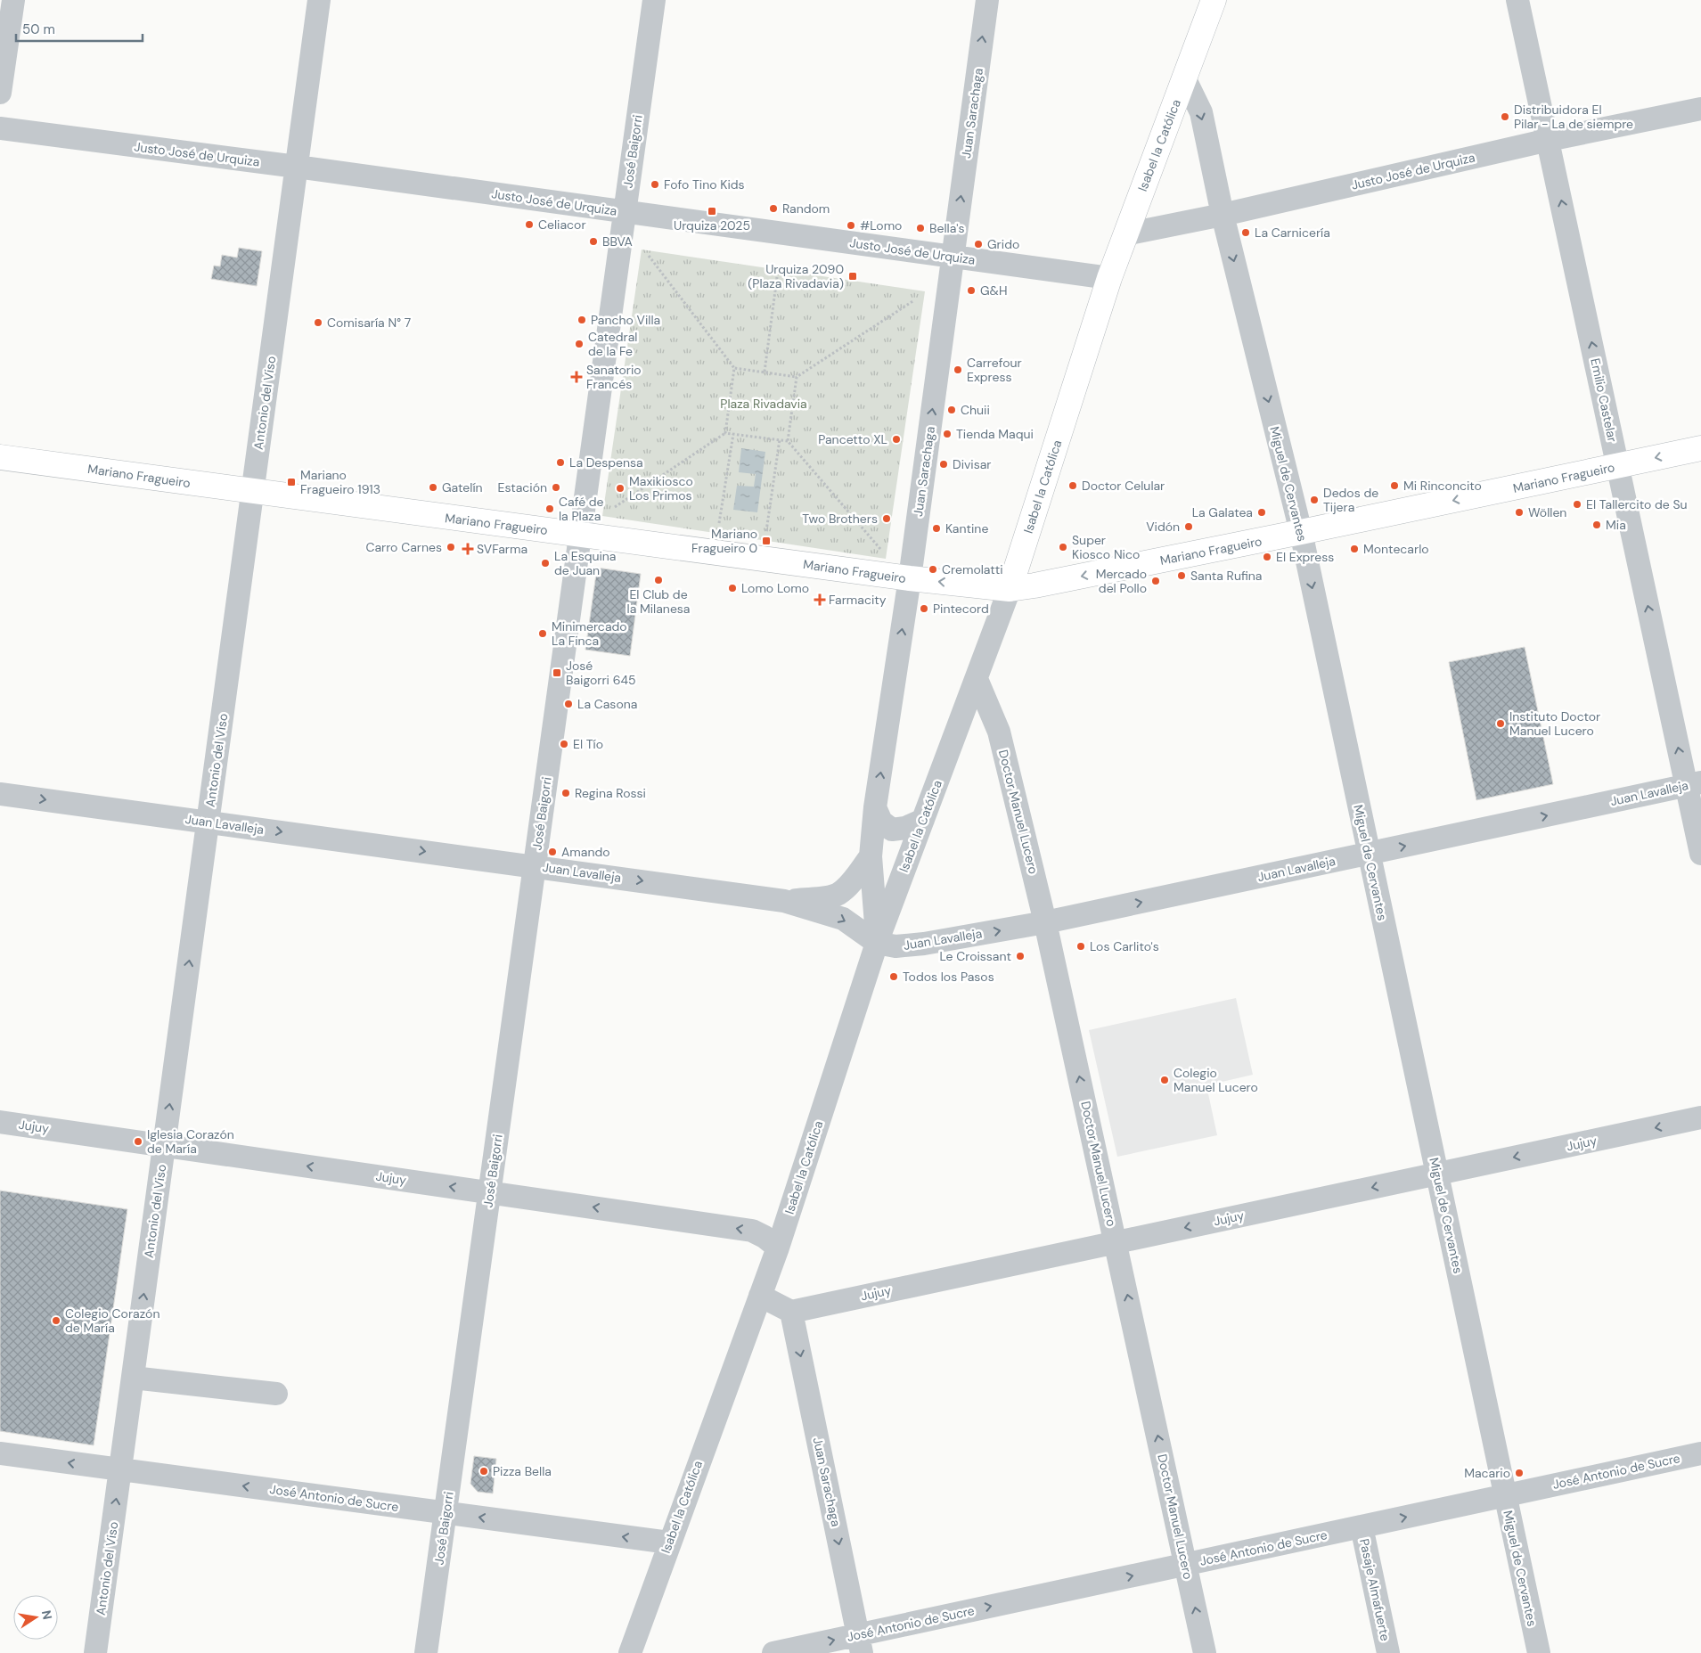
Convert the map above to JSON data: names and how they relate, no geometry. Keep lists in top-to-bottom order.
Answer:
{
  "streets": {
    "main road": ["Isabel la Católica", "Mariano Fragueiro"],
    "street": [
      "Juan Sarachaga",
      "José Baigorri",
      "Justo José de Urquiza",
      "Emilio Castelar",
      "Antonio del Viso",
      "Miguel de Cervantes",
      "Juan Lavalleja",
      "Doctor Manuel Lucero",
      "Jujuy",
      "José Antonio de Sucre",
      "Pasaje Almafuerte"
    ]
  },
  "crossings": [
    ["Juan Sarachaga", "Isabel la Católica"],
    ["Juan Sarachaga", "Justo José de Urquiza"],
    ["Juan Sarachaga", "Mariano Fragueiro"],
    ["Juan Sarachaga", "Juan Lavalleja"],
    ["Juan Sarachaga", "Jujuy"],
    ["Juan Sarachaga", "José Antonio de Sucre"],
    ["Isabel la Católica", "Justo José de Urquiza"],
    ["Isabel la Católica", "Mariano Fragueiro"],
    ["Isabel la Católica", "Miguel de Cervantes"],
    ["Isabel la Católica", "Juan Lavalleja"],
    ["Isabel la Católica", "Doctor Manuel Lucero"],
    ["Isabel la Católica", "Jujuy"],
    ["Isabel la Católica", "José Antonio de Sucre"],
    ["José Baigorri", "Justo José de Urquiza"],
    ["José Baigorri", "Mariano Fragueiro"],
    ["José Baigorri", "Juan Lavalleja"],
    ["José Baigorri", "Jujuy"],
    ["José Baigorri", "José Antonio de Sucre"],
    ["Justo José de Urquiza", "Emilio Castelar"],
    ["Justo José de Urquiza", "Antonio del Viso"],
    ["Justo José de Urquiza", "Miguel de Cervantes"],
    ["Emilio Castelar", "Mariano Fragueiro"],
    ["Emilio Castelar", "Juan Lavalleja"],
    ["Antonio del Viso", "Mariano Fragueiro"],
    ["Antonio del Viso", "Juan Lavalleja"],
    ["Antonio del Viso", "Jujuy"],
    ["Antonio del Viso", "José Antonio de Sucre"],
    ["Mariano Fragueiro", "Miguel de Cervantes"],
    ["Miguel de Cervantes", "Juan Lavalleja"],
    ["Miguel de Cervantes", "Jujuy"],
    ["Miguel de Cervantes", "José Antonio de Sucre"],
    ["Juan Lavalleja", "Doctor Manuel Lucero"],
    ["Doctor Manuel Lucero", "Jujuy"],
    ["Doctor Manuel Lucero", "José Antonio de Sucre"],
    ["José Antonio de Sucre", "Pasaje Almafuerte"]
  ],
  "one_way": [
    "Emilio Castelar",
    "Antonio del Viso",
    "Mariano Fragueiro",
    "Miguel de Cervantes",
    "Juan Lavalleja",
    "Doctor Manuel Lucero",
    "Jujuy"
  ],
  "parks": ["Plaza Rivadavia"],
  "places": {
    "other": [
      "Distribuidora El Pilar - La de siempre",
      "Fofo Tino Kids",
      "Random",
      "Celiacor",
      "#Lomo",
      "Bella's",
      "La Carnicería",
      "BBVA",
      "Grido",
      "G&H",
      "Pancho Villa",
      "Comisaría N° 7",
      "Catedral de la Fe",
      "Carrefour Express",
      "Chuii",
      "Tienda Maqui",
      "Pancetto XL",
      "La Despensa",
      "Divisar",
      "Doctor Celular",
      "Mi Rinconcito",
      "Gatelín",
      "Estación",
      "Maxikiosco Los Primos",
      "Dedos de Tijera",
      "El Tallercito de Su",
      "Café de la Plaza",
      "La Galatea",
      "Wöllen",
      "Two Brothers",
      "Mia",
      "Vidón",
      "Kantine",
      "Carro Carnes",
      "Super Kiosco Nico",
      "Montecarlo",
      "El Express",
      "La Esquina de Juan",
      "Cremolatti",
      "Santa Rufina",
      "El Club de la Milanesa",
      "Mercado del Pollo",
      "Lomo Lomo",
      "Pintecord",
      "Minimercado La Finca",
      "La Casona",
      "Instituto Doctor Manuel Lucero",
      "El Tío",
      "Regina Rossi",
      "Amando",
      "Los Carlito's",
      "Le Croissant",
      "Todos los Pasos",
      "Colegio Manuel Lucero",
      "Iglesia Corazón de María",
      "Colegio Corazón de María",
      "Pizza Bella",
      "Macario"
    ],
    "transit": [
      "Urquiza 2025",
      "Urquiza 2090 (Plaza Rivadavia)",
      "Mariano Fragueiro 1913",
      "Mariano Fragueiro 0",
      "José Baigorri 645"
    ],
    "health": ["Sanatorio Francés", "SVFarma", "Farmacity"]
  },
  "scale_bar": "50 m",
  "north": "right"
}
